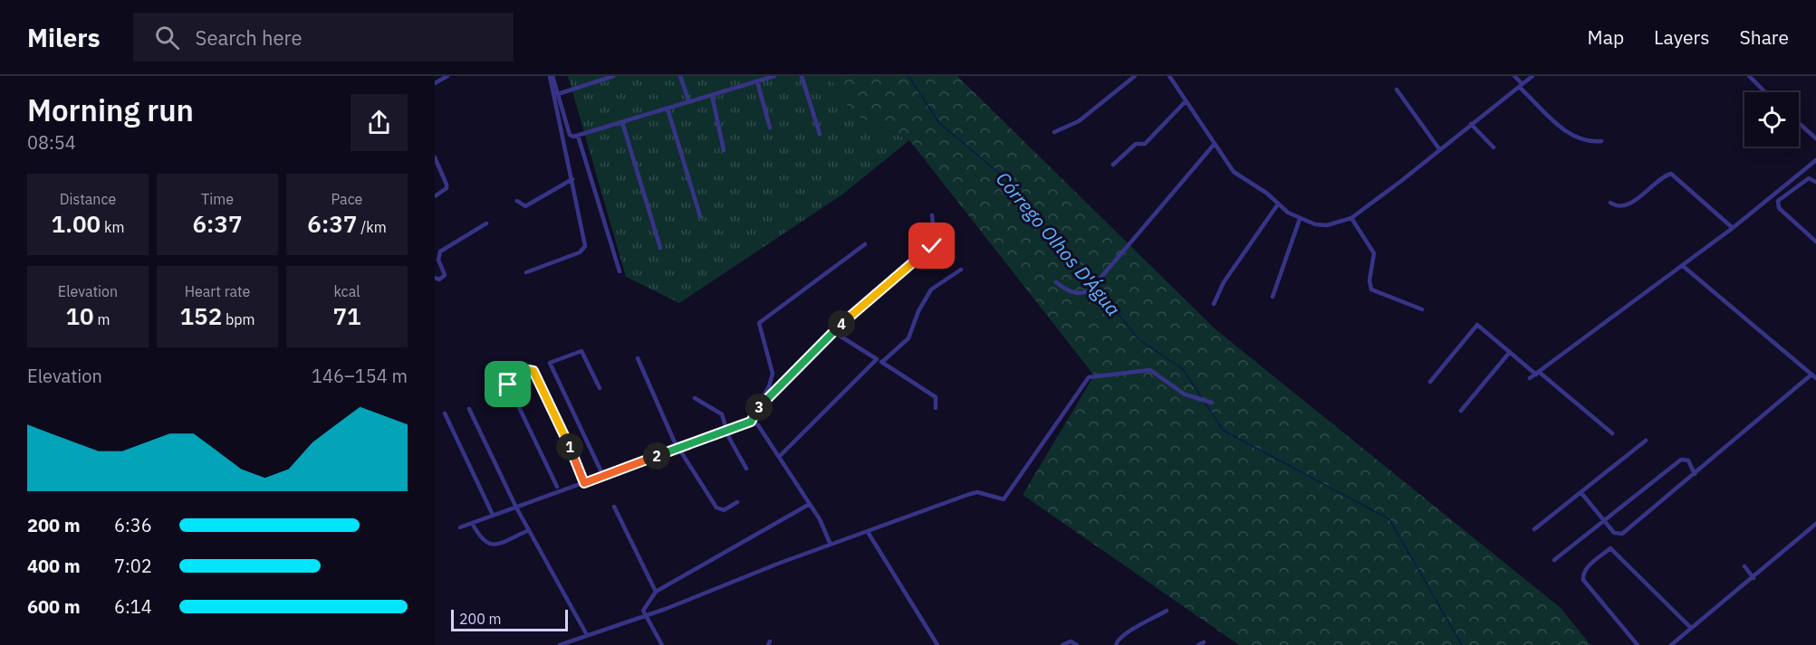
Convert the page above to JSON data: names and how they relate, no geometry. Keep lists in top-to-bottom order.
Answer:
{
  "water": ["Córrego Olhos D'Água"],
  "scale_bar": "200 m",
  "page": {
    "header": "Milers",
    "search": "Search here",
    "nav": ["Map", "Layers", "Share"],
    "heading": ["Morning run", "08:54"],
    "stats": [
      ["Distance", "1.00 km"],
      ["Time", "6:37"],
      ["Pace", "6:37 /km"],
      ["Elevation", "10 m"],
      ["Heart rate", "152 bpm"],
      ["kcal", "71"]
    ],
    "pins": [
      "4",
      "3",
      "1",
      "2"
    ],
    "chart": ["Elevation", "146–154 m"],
    "list": [
      {
        "name": "200 m",
        "note": "6:36"
      },
      {
        "name": "400 m",
        "note": "7:02"
      },
      {
        "name": "600 m",
        "note": "6:14"
      }
    ],
    "scale": "200 m"
  }
}
